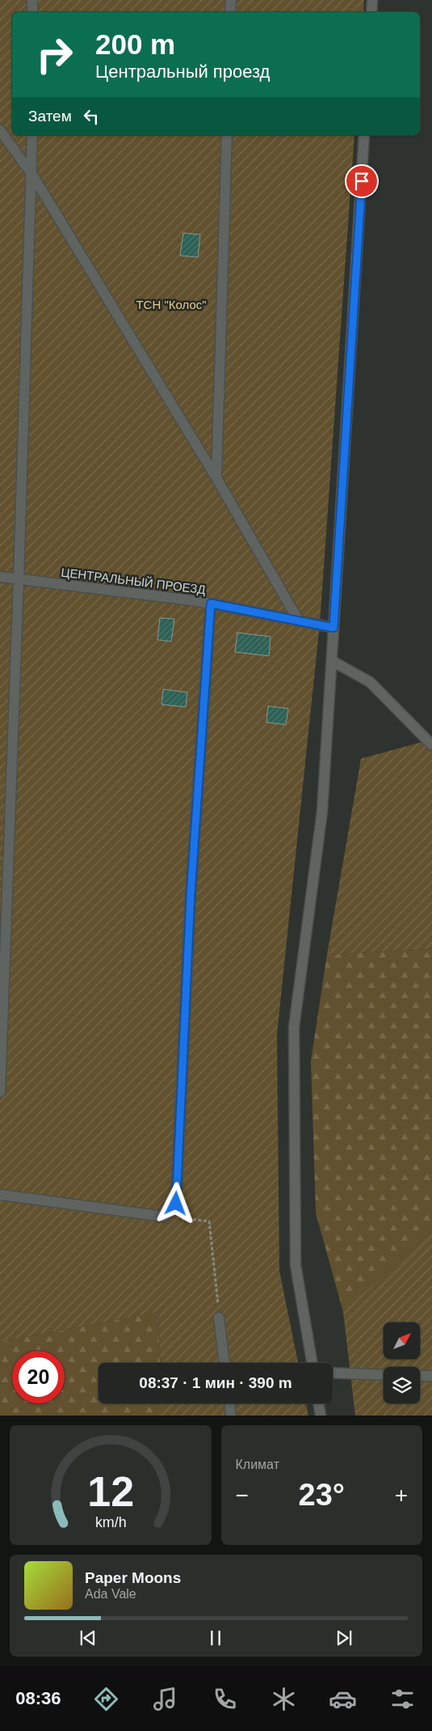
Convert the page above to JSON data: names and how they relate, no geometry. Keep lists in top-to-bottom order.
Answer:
{
  "streets": {
    "street": ["ЦЕНТРАЛЬНЫЙ ПРОЕЗД"]
  },
  "parks": ["ТСН \"Колос\""],
  "north": "top right",
  "page": {
    "turn": ["200 m", "Центральный проезд"],
    "then": "Затем",
    "limit": "20",
    "trip": "08:37 · 1 мин · 390 m",
    "tile": "Климат",
    "heat": ["−", "23°", "+"],
    "song": ["Paper Moons", "Ada Vale"],
    "tabs": "08:36",
    "gauge": ["12", "km/h"]
  }
}
